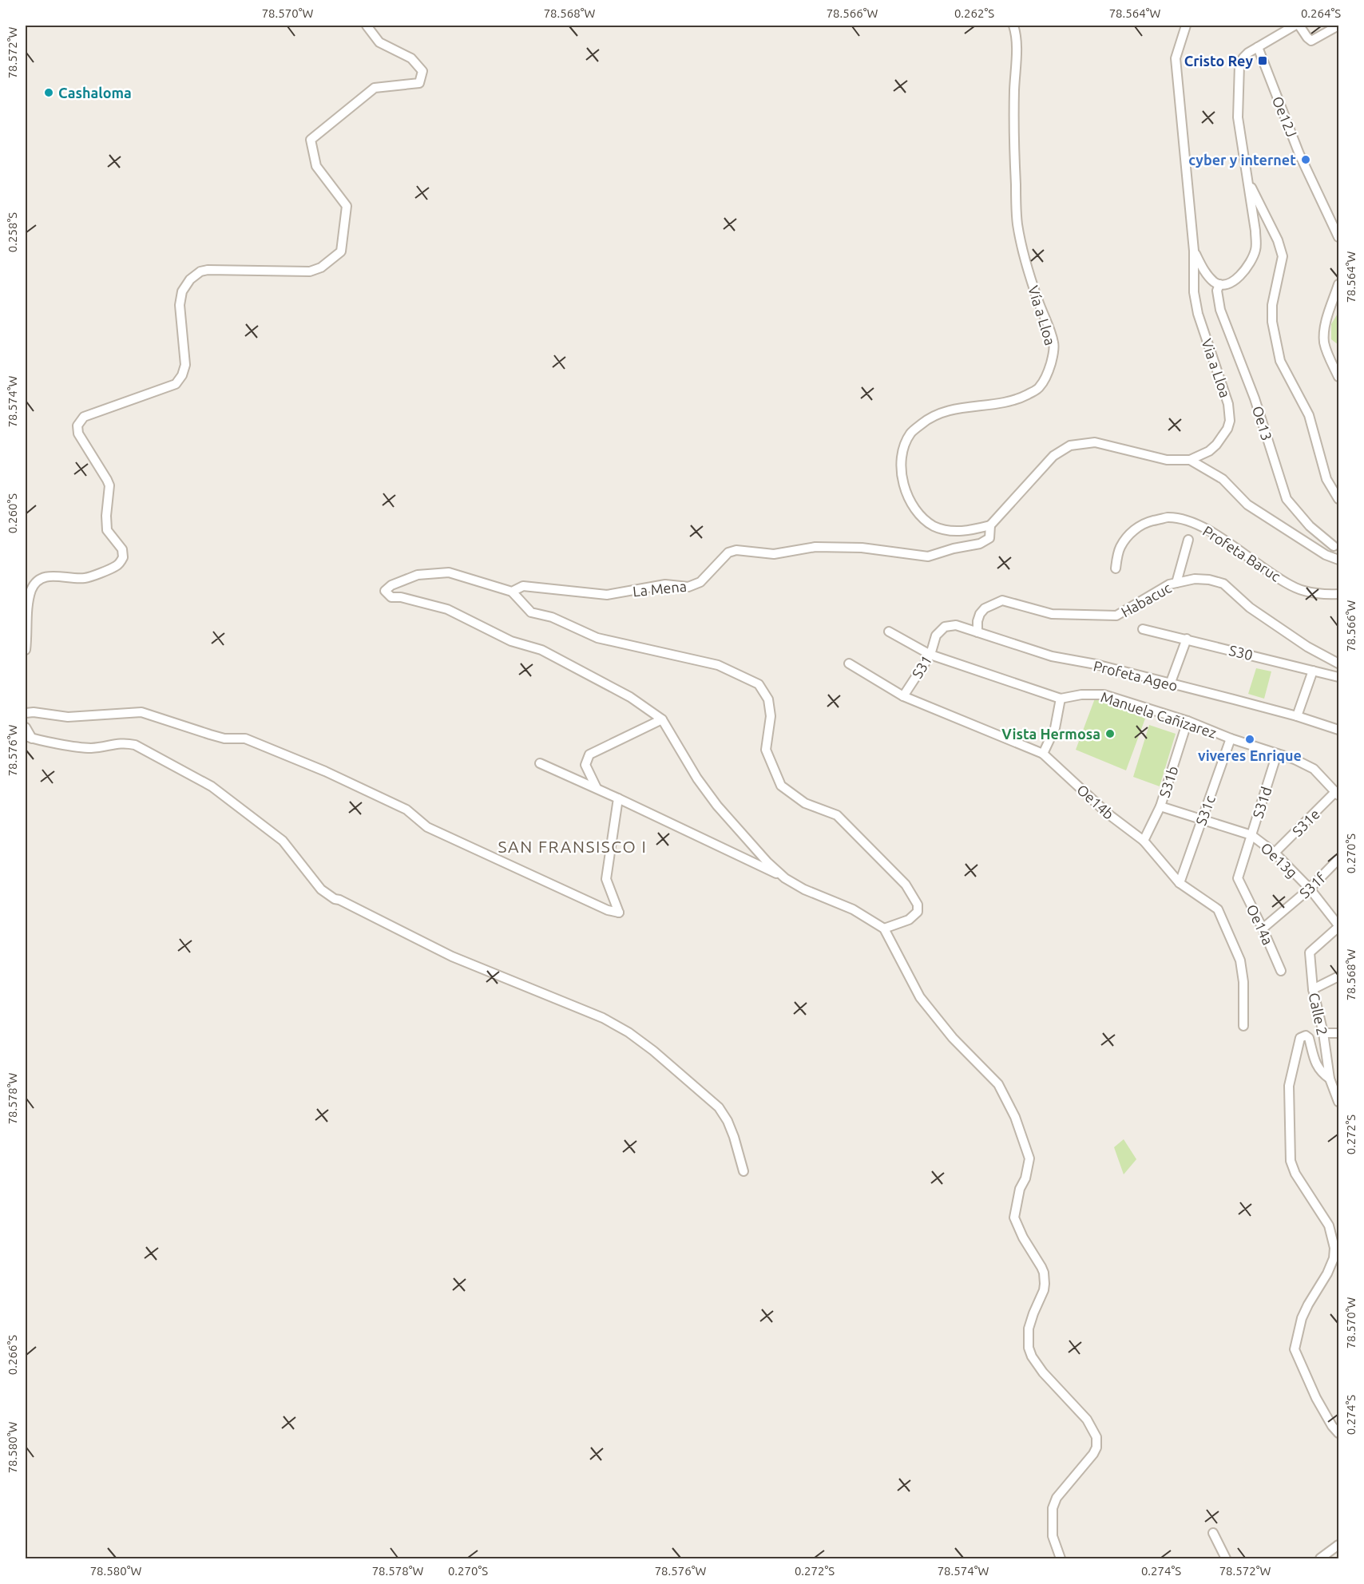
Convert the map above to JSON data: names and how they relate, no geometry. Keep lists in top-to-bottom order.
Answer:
{
  "streets": {
    "street": [
      "Oe12J",
      "Vía a Lloa",
      "Via a Lloa",
      "Oe13",
      "Profeta Baruc",
      "La Mena",
      "Habacuc",
      "S30",
      "S31",
      "Profeta Ageo",
      "Manuela Cañizarez",
      "S31b",
      "Oe14b",
      "S31d",
      "S31c",
      "S31e",
      "Oe13g",
      "S31f",
      "Oe14a",
      "Calle 2"
    ]
  },
  "crossings": [
    ["Vía a Lloa", "Via a Lloa"],
    ["Vía a Lloa", "La Mena"],
    ["Via a Lloa", "La Mena"],
    ["Habacuc", "Profeta Ageo"],
    ["S31", "Profeta Ageo"],
    ["S31", "Manuela Cañizarez"],
    ["S31", "Oe14b"],
    ["Manuela Cañizarez", "S31b"],
    ["Manuela Cañizarez", "S31d"],
    ["Manuela Cañizarez", "S31c"],
    ["Manuela Cañizarez", "S31e"],
    ["S31b", "Oe14b"],
    ["S31b", "Oe13g"],
    ["Oe14b", "S31c"],
    ["S31d", "Oe13g"],
    ["S31d", "Oe14a"],
    ["S31c", "Oe13g"],
    ["S31e", "Oe13g"],
    ["Oe13g", "S31f"],
    ["Oe13g", "Calle 2"],
    ["S31f", "Oe14a"]
  ],
  "districts": ["SAN FRANSISCO I"],
  "places": {
    "transit": ["Cristo Rey"],
    "other": [
      "Cashaloma",
      "cyber y internet",
      "Vista Hermosa",
      "viveres Enrique"
    ]
  },
  "coordinates": [
    "78.570°W",
    "78.568°W",
    "78.566°W",
    "0.262°S",
    "78.564°W",
    "0.264°S",
    "78.572°W",
    "0.258°S",
    "78.574°W",
    "0.260°S",
    "78.576°W",
    "0.270°S",
    "78.578°W",
    "0.272°S",
    "0.266°S",
    "0.274°S",
    "78.580°W"
  ]
}
